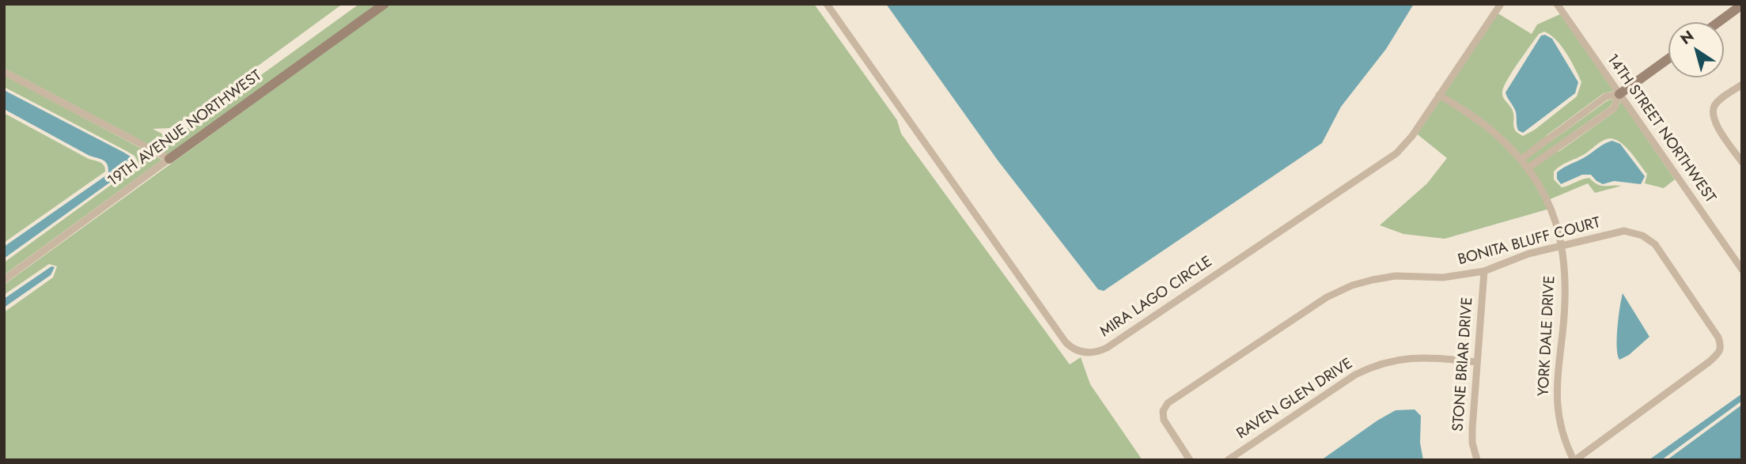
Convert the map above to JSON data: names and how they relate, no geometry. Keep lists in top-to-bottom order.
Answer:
{
  "streets": {
    "street": [
      "19TH AVENUE NORTHWEST",
      "14TH STREET NORTHWEST",
      "BONITA BLUFF COURT",
      "MIRA LAGO CIRCLE",
      "YORK DALE DRIVE",
      "STONE BRIAR DRIVE",
      "RAVEN GLEN DRIVE"
    ]
  },
  "crossings": [
    ["BONITA BLUFF COURT", "YORK DALE DRIVE"],
    ["BONITA BLUFF COURT", "STONE BRIAR DRIVE"],
    ["MIRA LAGO CIRCLE", "YORK DALE DRIVE"],
    ["STONE BRIAR DRIVE", "RAVEN GLEN DRIVE"]
  ],
  "north": "top left"
}
